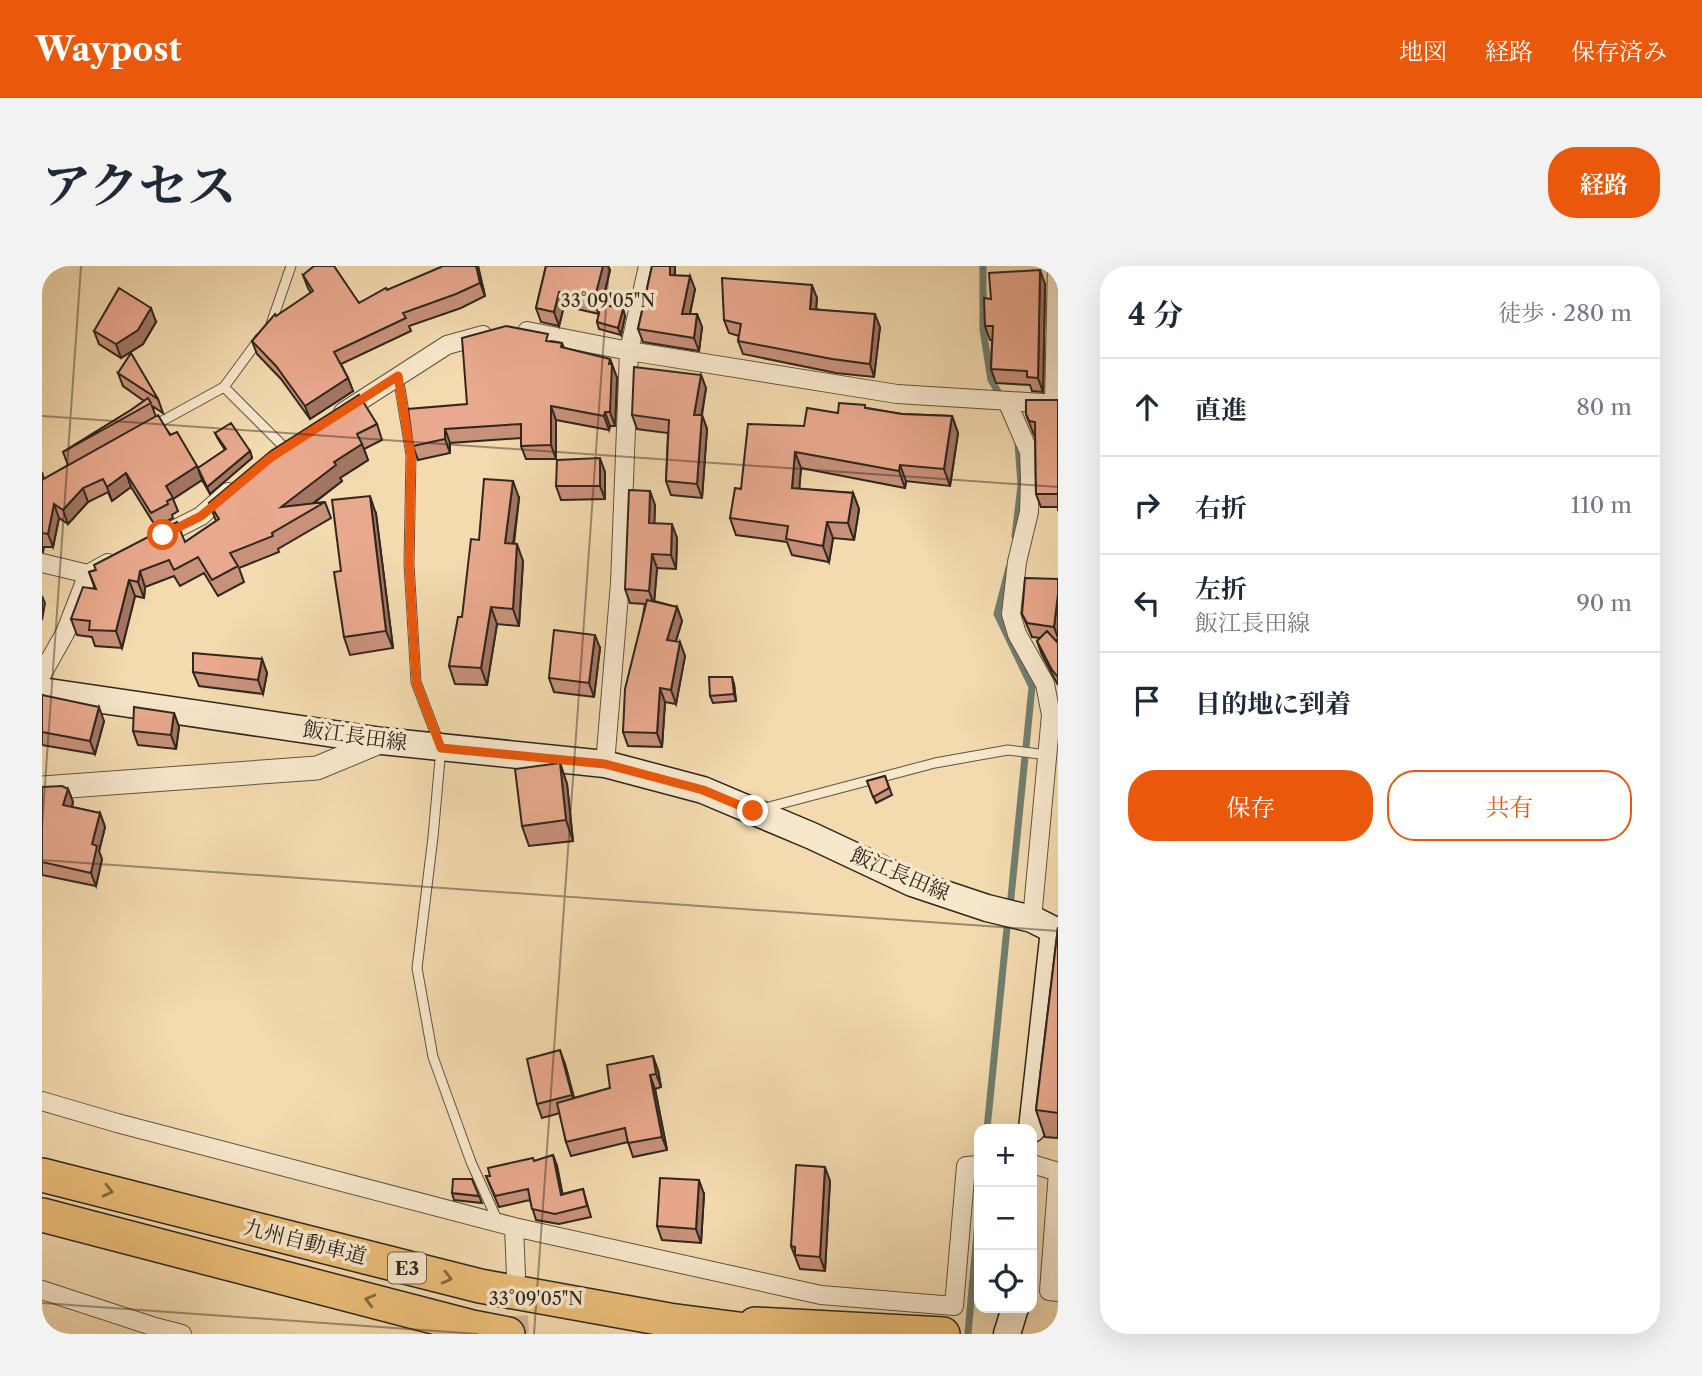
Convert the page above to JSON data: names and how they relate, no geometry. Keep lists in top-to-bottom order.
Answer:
{
  "streets": {
    "highway": ["九州自動車道", "E3"],
    "main road": ["飯江長田線"]
  },
  "page": {
    "header": "Waypost",
    "nav": ["地図", "経路", "保存済み"],
    "title": "アクセス",
    "buttons": [
      "経路",
      ["保存", "共有"]
    ],
    "heading": ["4 分", "徒歩 · 280 m"],
    "list": [
      ["直進", "80 m"],
      ["右折", "110 m"],
      ["左折", "飯江長田線", "90 m"],
      "目的地に到着"
    ],
    "map_buttons": ["+", "−"]
  },
  "coordinates": ["33°09'05\"N"]
}
